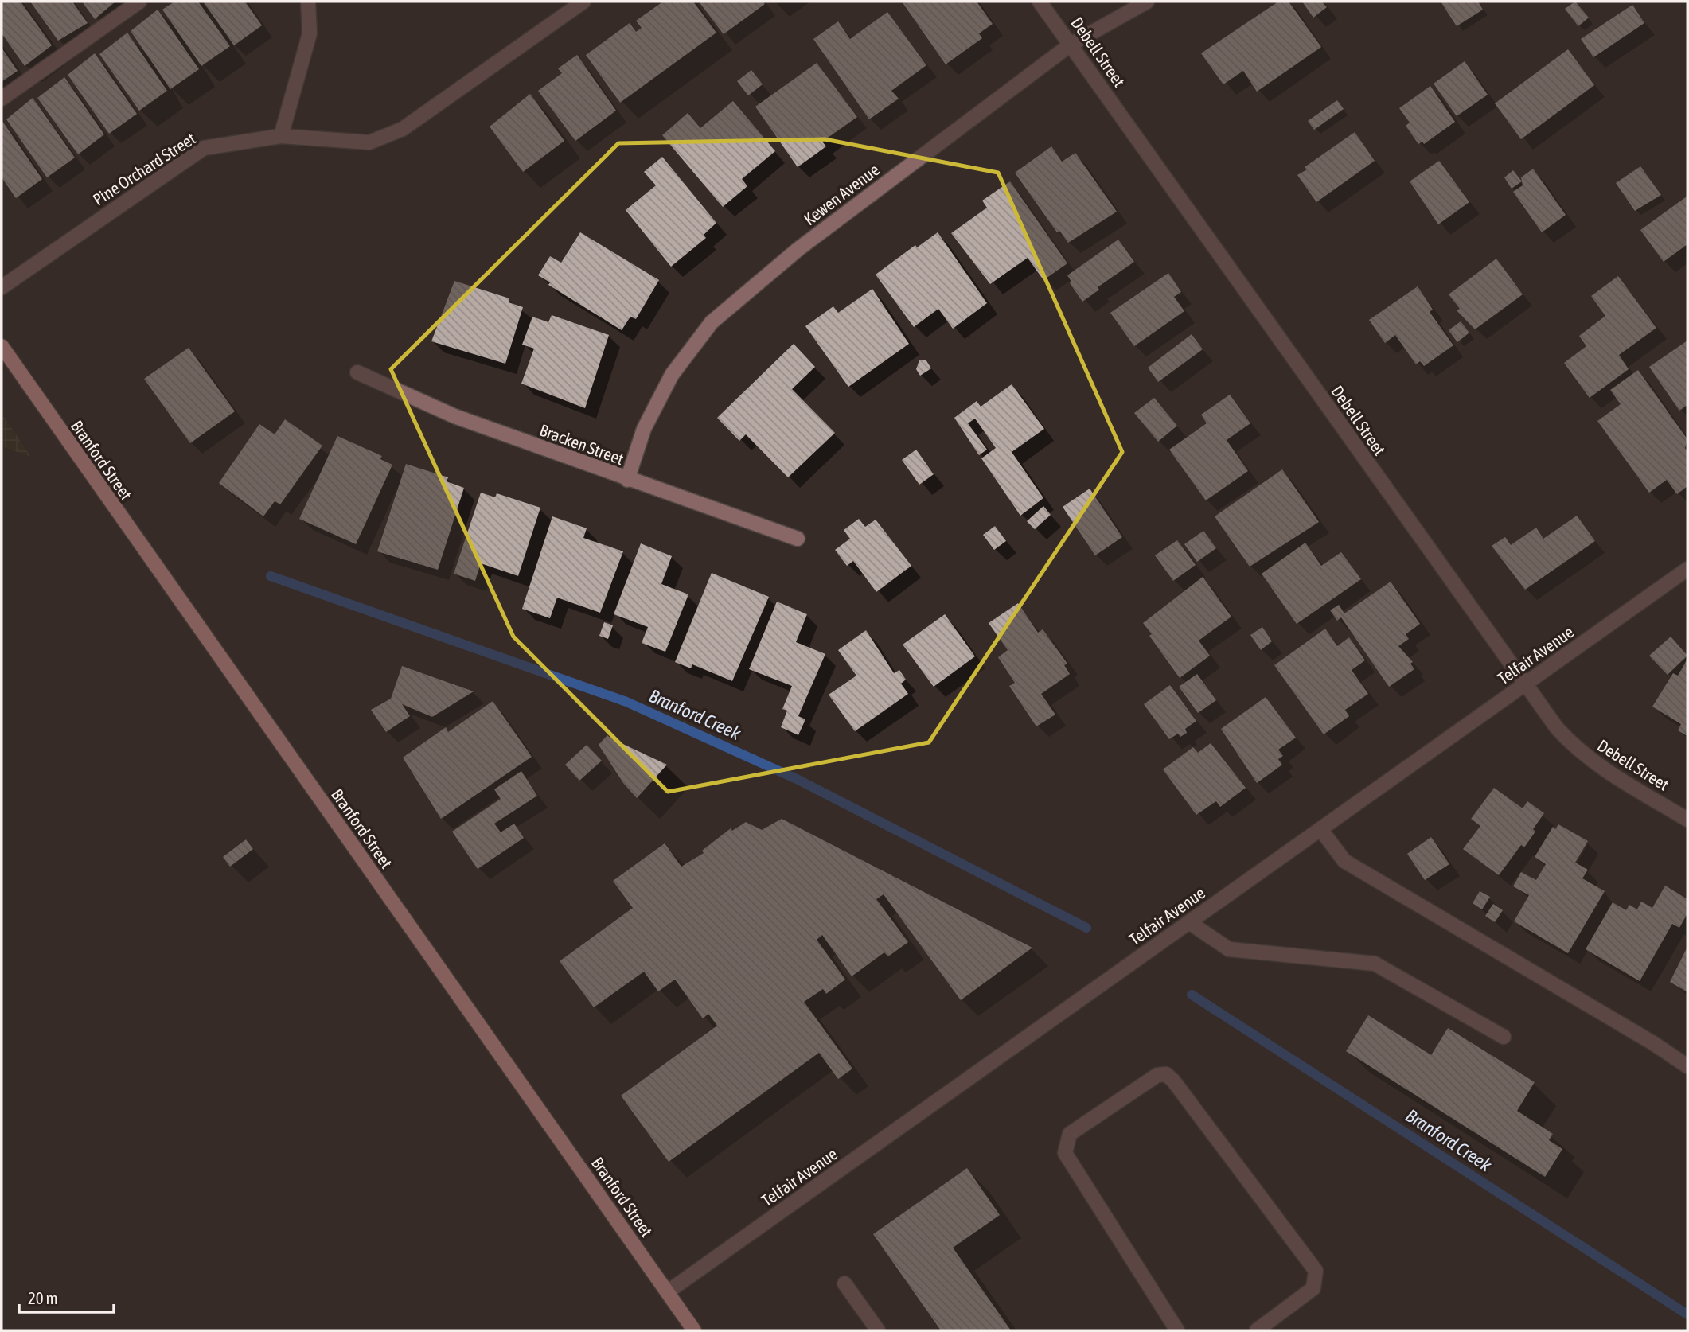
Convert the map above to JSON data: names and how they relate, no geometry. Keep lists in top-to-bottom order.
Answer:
{
  "streets": {
    "main road": ["Branford Street"],
    "street": [
      "Debell Street",
      "Pine Orchard Street",
      "Kewen Avenue",
      "Bracken Street",
      "Telfair Avenue"
    ]
  },
  "crossings": [
    ["Debell Street", "Kewen Avenue"],
    ["Debell Street", "Telfair Avenue"],
    ["Kewen Avenue", "Bracken Street"],
    ["Branford Street", "Telfair Avenue"]
  ],
  "water": ["Branford Creek"],
  "scale_bar": "20 m"
}
